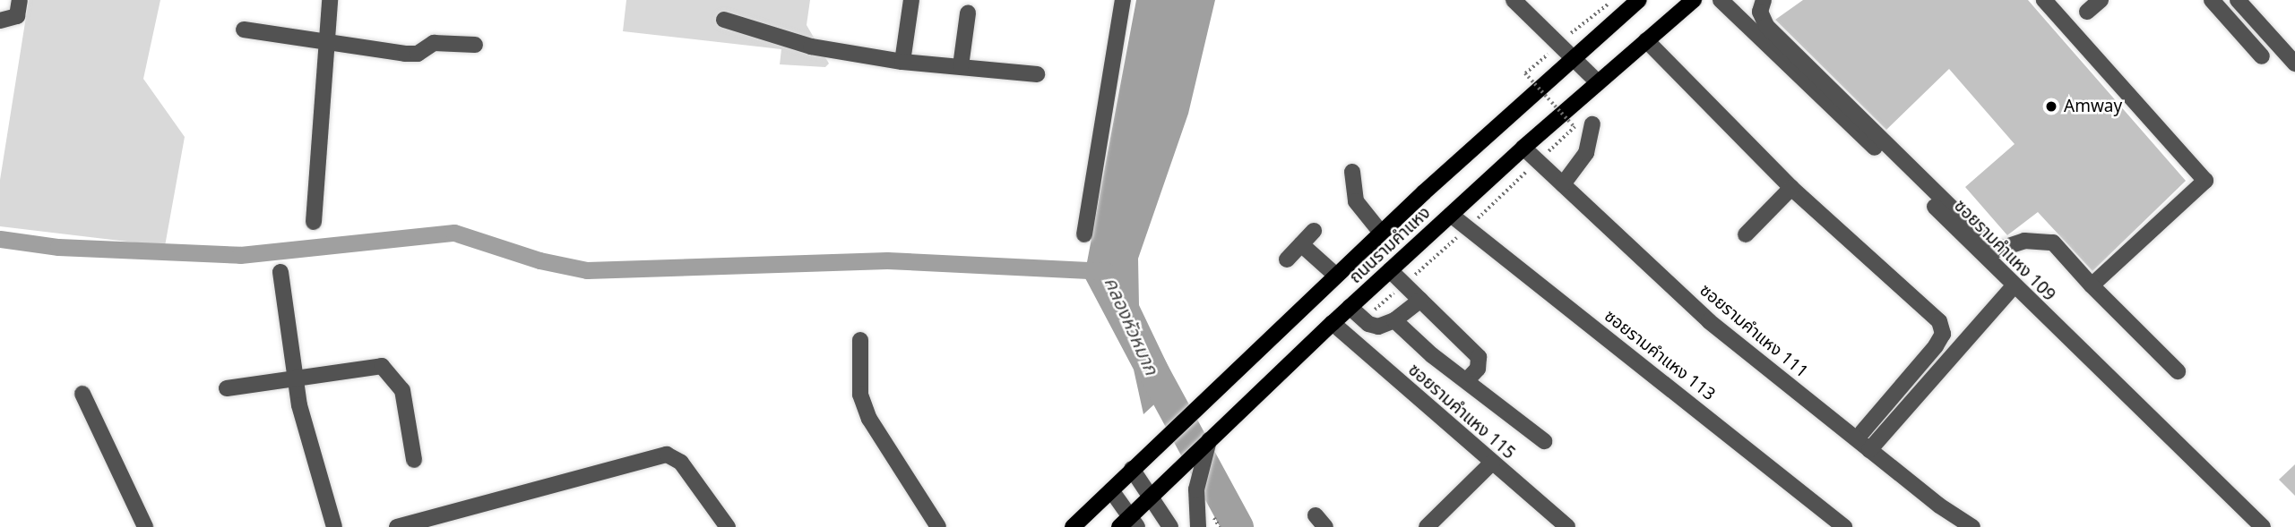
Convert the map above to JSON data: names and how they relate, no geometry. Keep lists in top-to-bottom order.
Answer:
{
  "streets": {
    "main road": ["ถนนรามคำแหง"],
    "street": [
      "ซอยรามคำแหง 109",
      "ซอยรามคำแหง 111",
      "ซอยรามคำแหง 113",
      "ซอยรามคำแหง 115"
    ]
  },
  "crossings": [
    ["ถนนรามคำแหง", "ซอยรามคำแหง 111"],
    ["ถนนรามคำแหง", "ซอยรามคำแหง 113"],
    ["ถนนรามคำแหง", "ซอยรามคำแหง 115"]
  ],
  "water": ["คลองหัวหมาก"],
  "places": ["Amway"]
}
